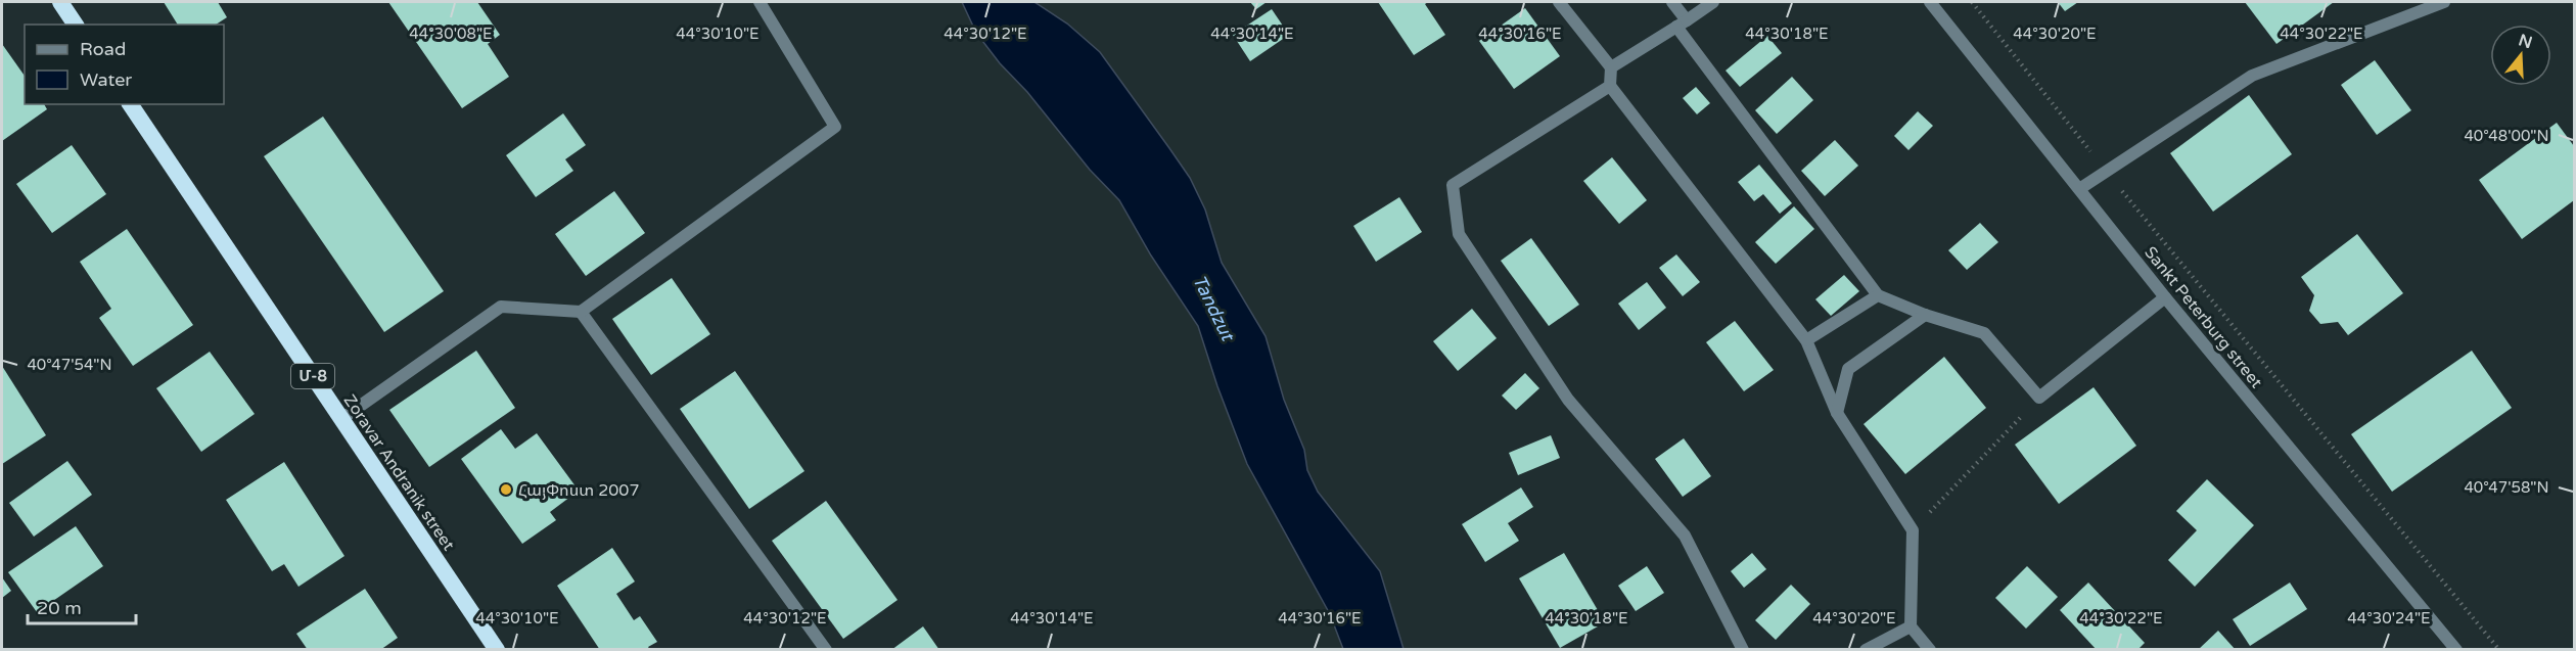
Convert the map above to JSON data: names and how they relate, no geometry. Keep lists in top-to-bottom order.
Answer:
{
  "streets": {
    "highway": ["Մ-8", "Zoravar Andranik street"],
    "street": ["Sankt Peterburg street"]
  },
  "water": ["Tandzut"],
  "places": ["ՀայՓոստ 2007"],
  "legend": ["Road", "Water"],
  "scale_bar": "20 m",
  "north": "top",
  "coordinates": [
    "44°30'08\"E",
    "44°30'10\"E",
    "44°30'12\"E",
    "44°30'14\"E",
    "44°30'16\"E",
    "44°30'18\"E",
    "44°30'20\"E",
    "44°30'22\"E",
    "40°48'00\"N",
    "40°47'54\"N",
    "40°47'58\"N",
    "44°30'24\"E"
  ]
}
